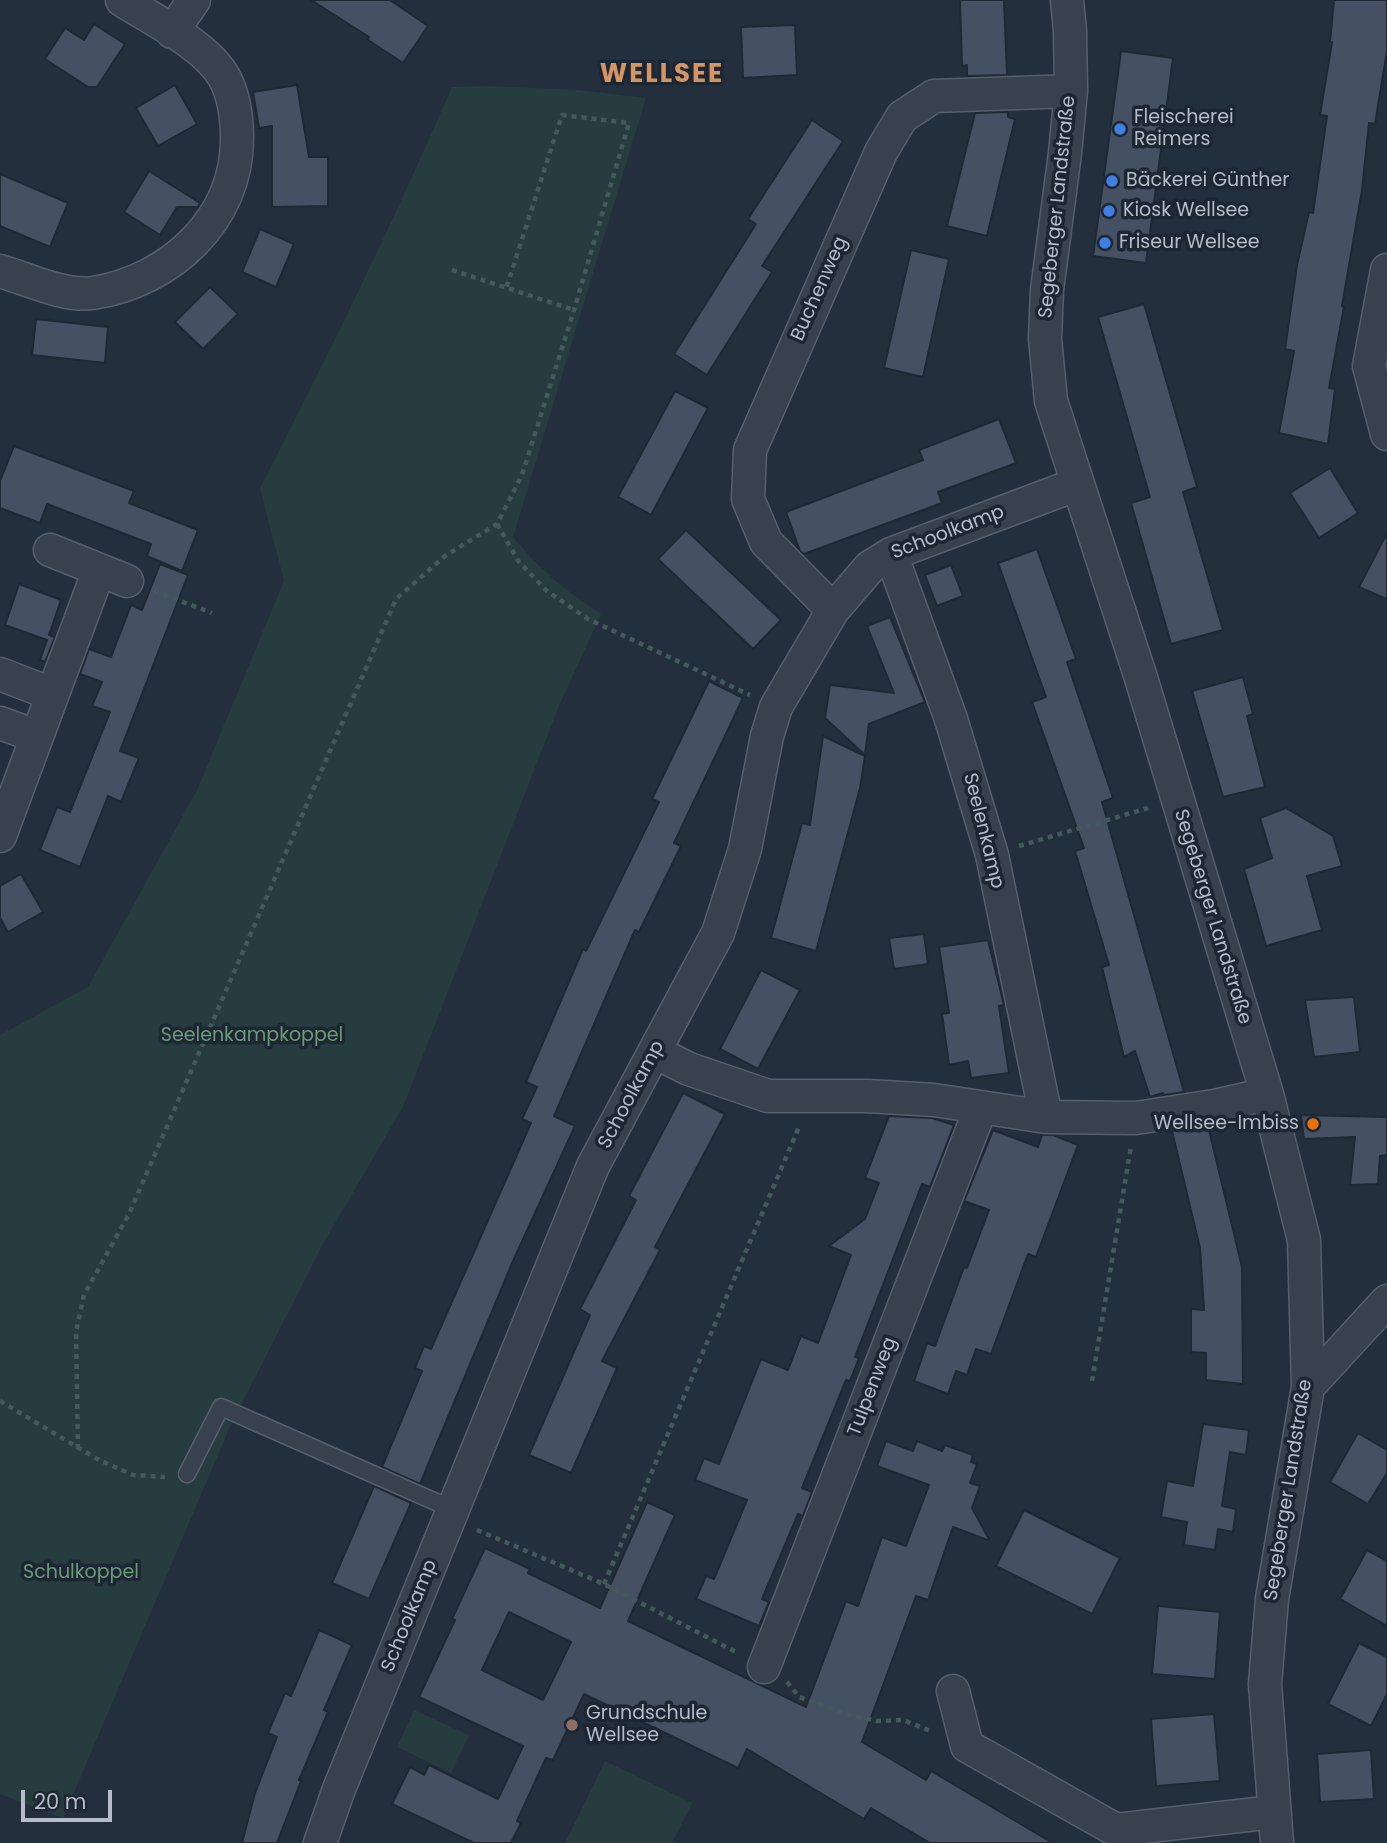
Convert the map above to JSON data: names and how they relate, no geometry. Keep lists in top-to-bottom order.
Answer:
{
  "streets": {
    "street": [
      "Segeberger Landstraße",
      "Buchenweg",
      "Schoolkamp",
      "Seelenkamp",
      "Tulpenweg"
    ]
  },
  "crossings": [
    ["Segeberger Landstraße", "Buchenweg"],
    ["Segeberger Landstraße", "Schoolkamp"],
    ["Buchenweg", "Schoolkamp"],
    ["Schoolkamp", "Seelenkamp"]
  ],
  "districts": ["WELLSEE"],
  "parks": ["Seelenkampkoppel", "Schulkoppel"],
  "places": [
    "Fleischerei Reimers",
    "Bäckerei Günther",
    "Kiosk Wellsee",
    "Friseur Wellsee",
    "Wellsee-Imbiss",
    "Grundschule Wellsee"
  ],
  "scale_bar": "20 m"
}
